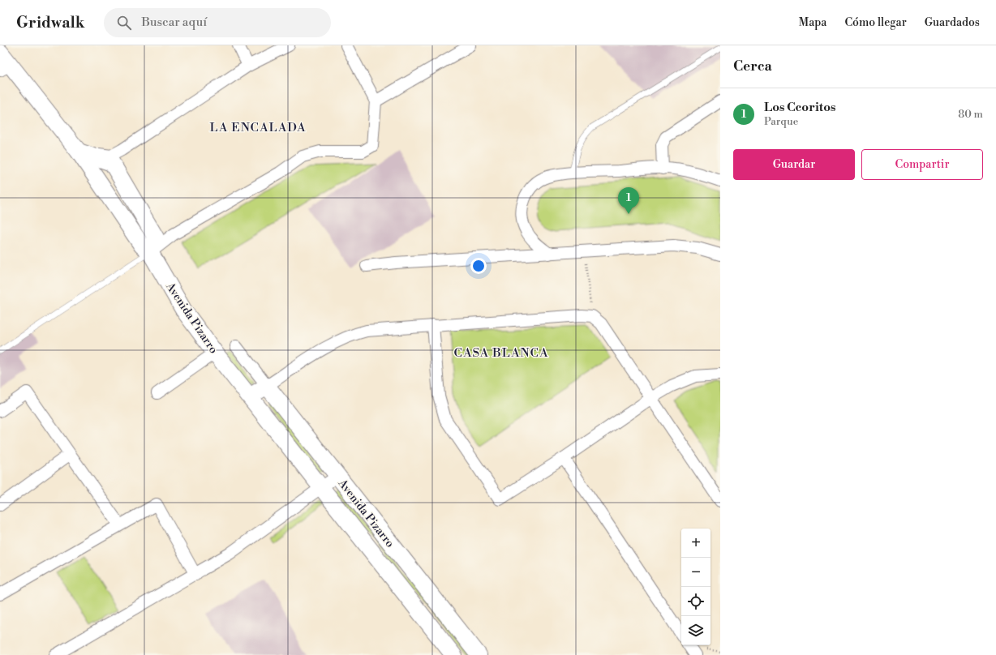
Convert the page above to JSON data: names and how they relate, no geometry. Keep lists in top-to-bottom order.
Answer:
{
  "streets": {
    "main road": ["Avenida Pizarro"]
  },
  "districts": ["LA ENCALADA", "CASA BLANCA"],
  "page": {
    "header": "Gridwalk",
    "search": "Buscar aquí",
    "nav": ["Mapa", "Cómo llegar", "Guardados"],
    "heading": "Cerca",
    "list": [
      {
        "mark": "1",
        "name": "Los Ccoritos",
        "note": "Parque",
        "value": "80 m"
      }
    ],
    "buttons": ["Guardar", "Compartir"],
    "pins": "1",
    "map_buttons": ["+", "−"]
  }
}
